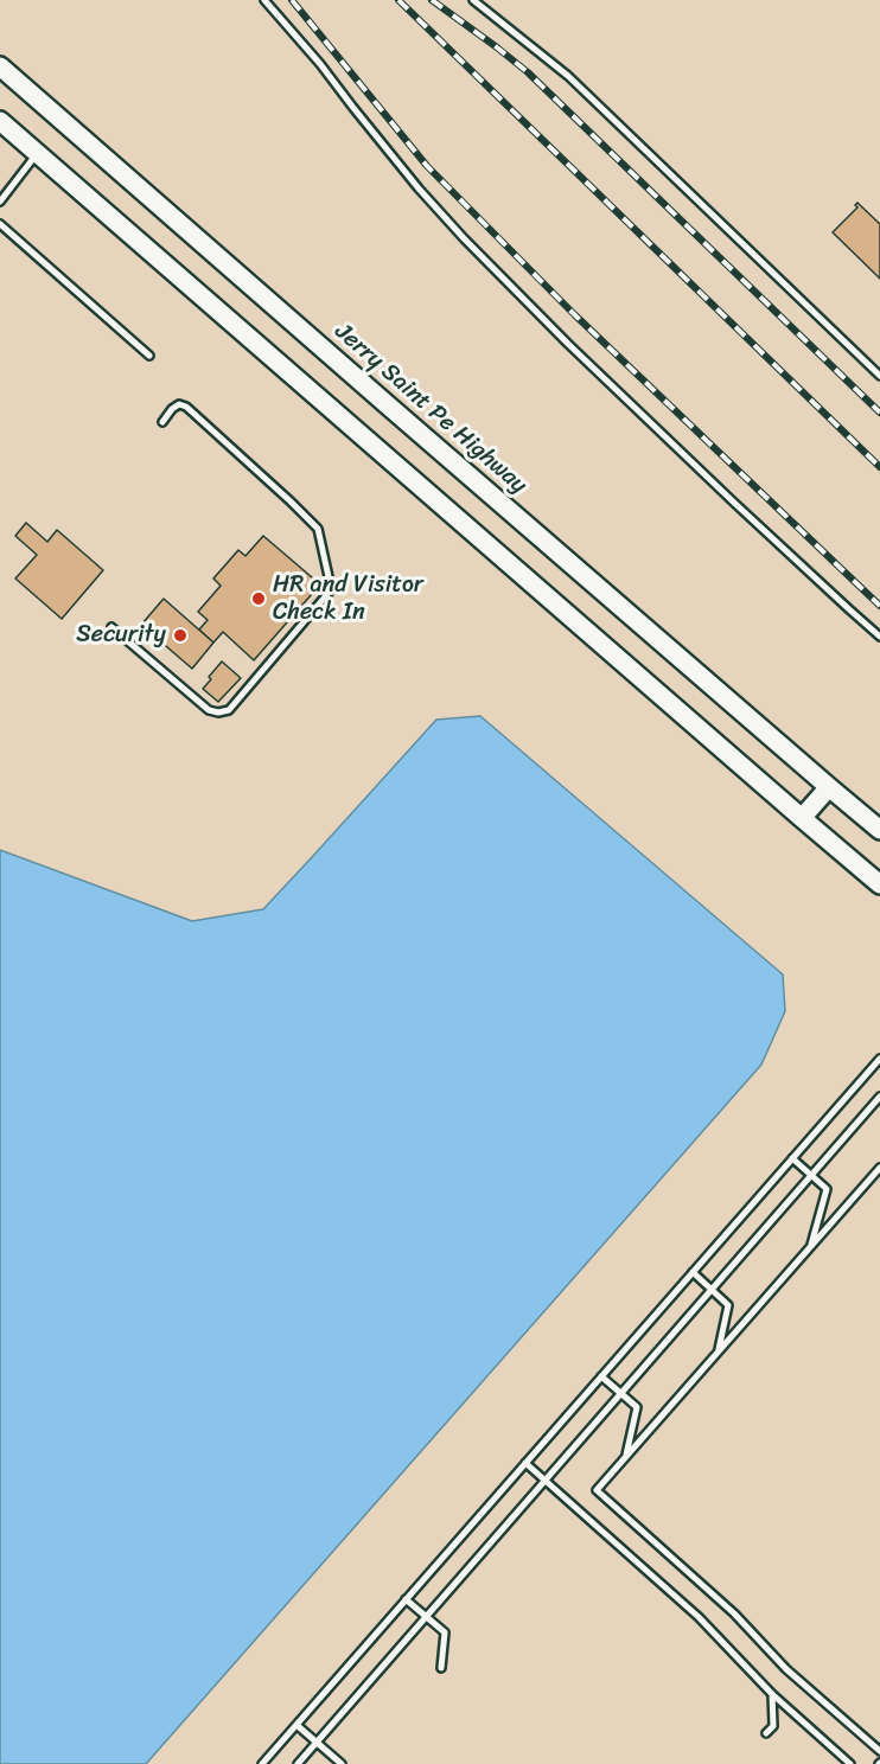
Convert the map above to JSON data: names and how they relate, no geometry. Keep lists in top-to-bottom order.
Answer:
{
  "streets": {
    "main road": ["Jerry Saint Pe Highway"]
  },
  "places": ["HR and Visitor Check In", "Security"]
}
